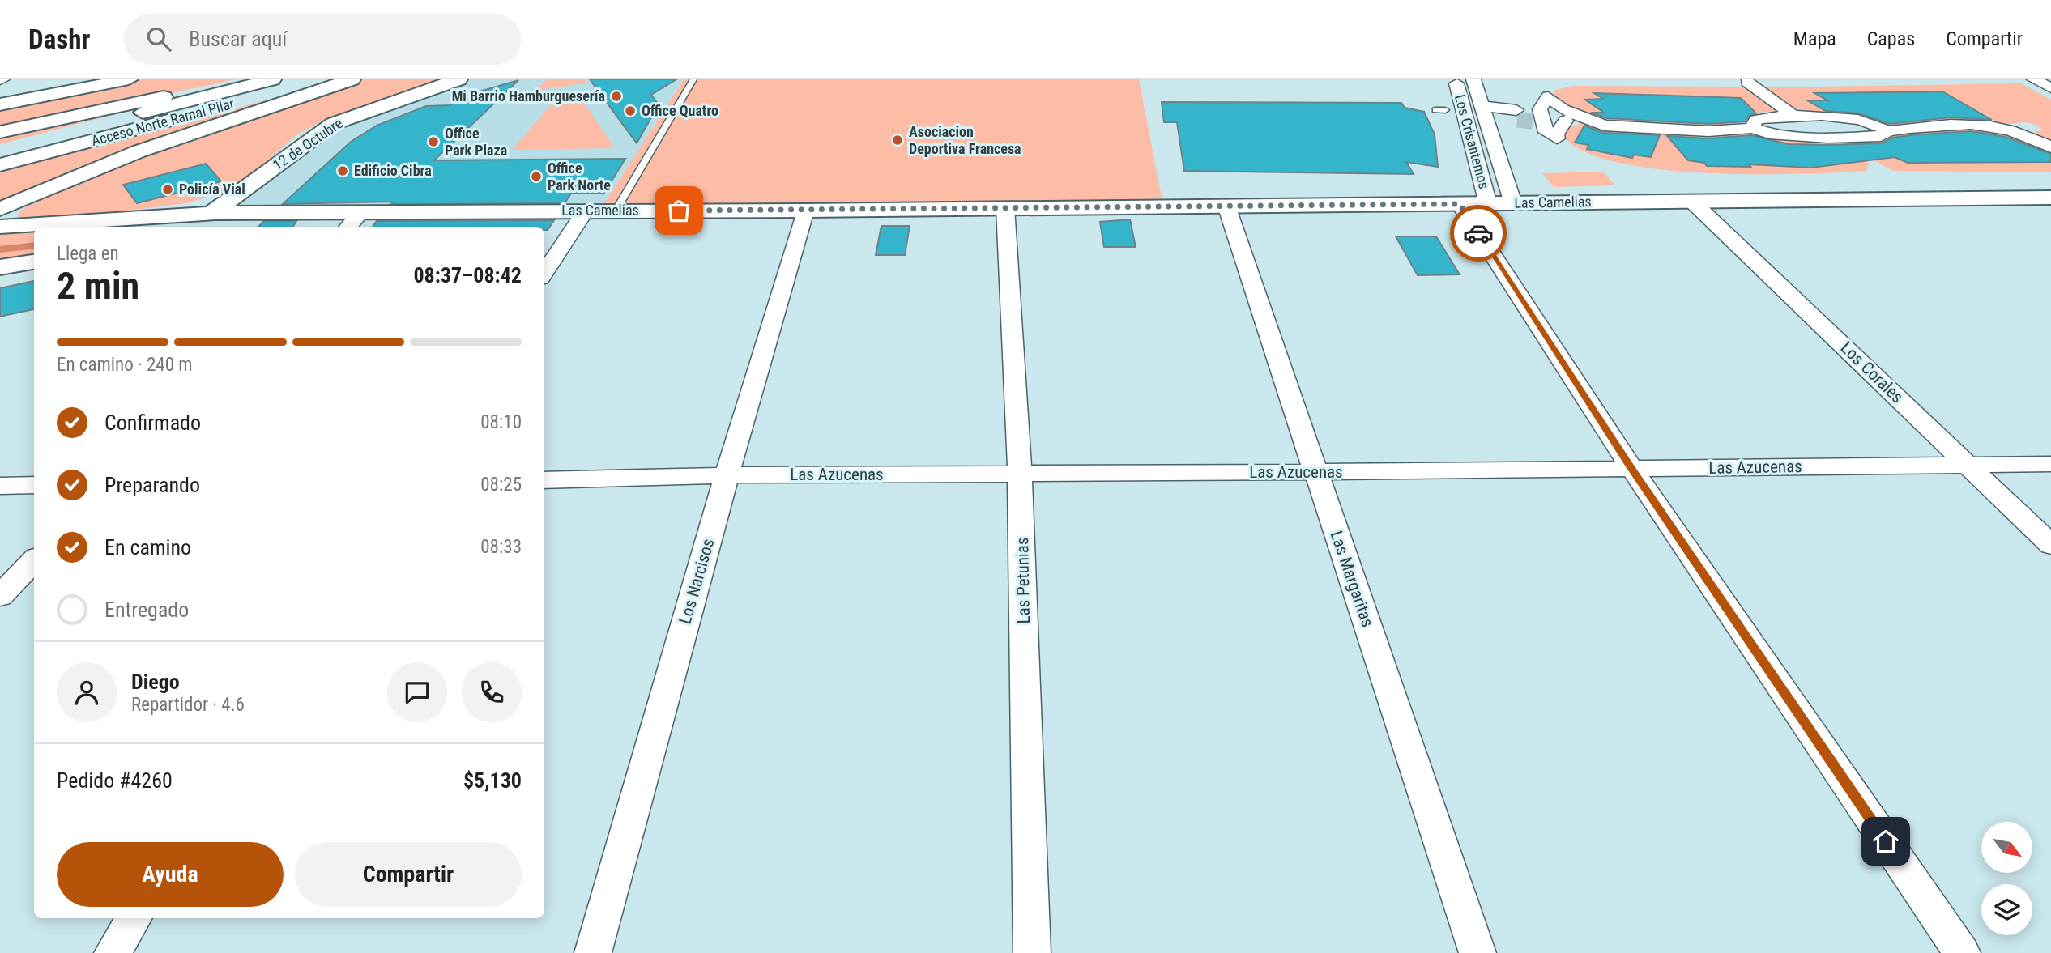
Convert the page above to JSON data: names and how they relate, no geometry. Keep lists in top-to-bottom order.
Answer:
{
  "streets": {
    "main road": ["Acceso Norte Ramal Pilar", "12 de Octubre", "Las Camelias"],
    "street": [
      "Los Crisantemos",
      "Los Corales",
      "Las Azucenas",
      "Las Margaritas",
      "Las Petunias",
      "Los Narcisos"
    ]
  },
  "crossings": [
    ["Los Crisantemos", "Las Camelias"],
    ["Los Crisantemos", "Las Azucenas"],
    ["12 de Octubre", "Las Camelias"],
    ["Las Camelias", "Los Corales"],
    ["Las Camelias", "Las Margaritas"],
    ["Las Camelias", "Las Petunias"],
    ["Las Camelias", "Los Narcisos"],
    ["Los Corales", "Las Azucenas"],
    ["Las Azucenas", "Las Margaritas"],
    ["Las Azucenas", "Las Petunias"],
    ["Las Azucenas", "Los Narcisos"]
  ],
  "places": [
    "Mi Barrio Hamburguesería",
    "Office Quatro",
    "Asociacion Deportiva Francesa",
    "Office Park Plaza",
    "Edificio Cibra",
    "Office Park Norte",
    "Policía Vial"
  ],
  "north": "bottom right",
  "page": {
    "header": "Dashr",
    "search": "Buscar aquí",
    "nav": ["Mapa", "Capas", "Compartir"],
    "heading": ["2 min", "Llega en", "08:37–08:42"],
    "panel": [
      "Diego",
      "Repartidor · 4.6",
      "Pedido #4260",
      "$5,130"
    ],
    "bar": "En camino · 240 m",
    "list": [
      ["Confirmado", "08:10"],
      ["Preparando", "08:25"],
      ["En camino", "08:33"],
      "Entregado"
    ],
    "buttons": ["Ayuda", "Compartir"]
  }
}
